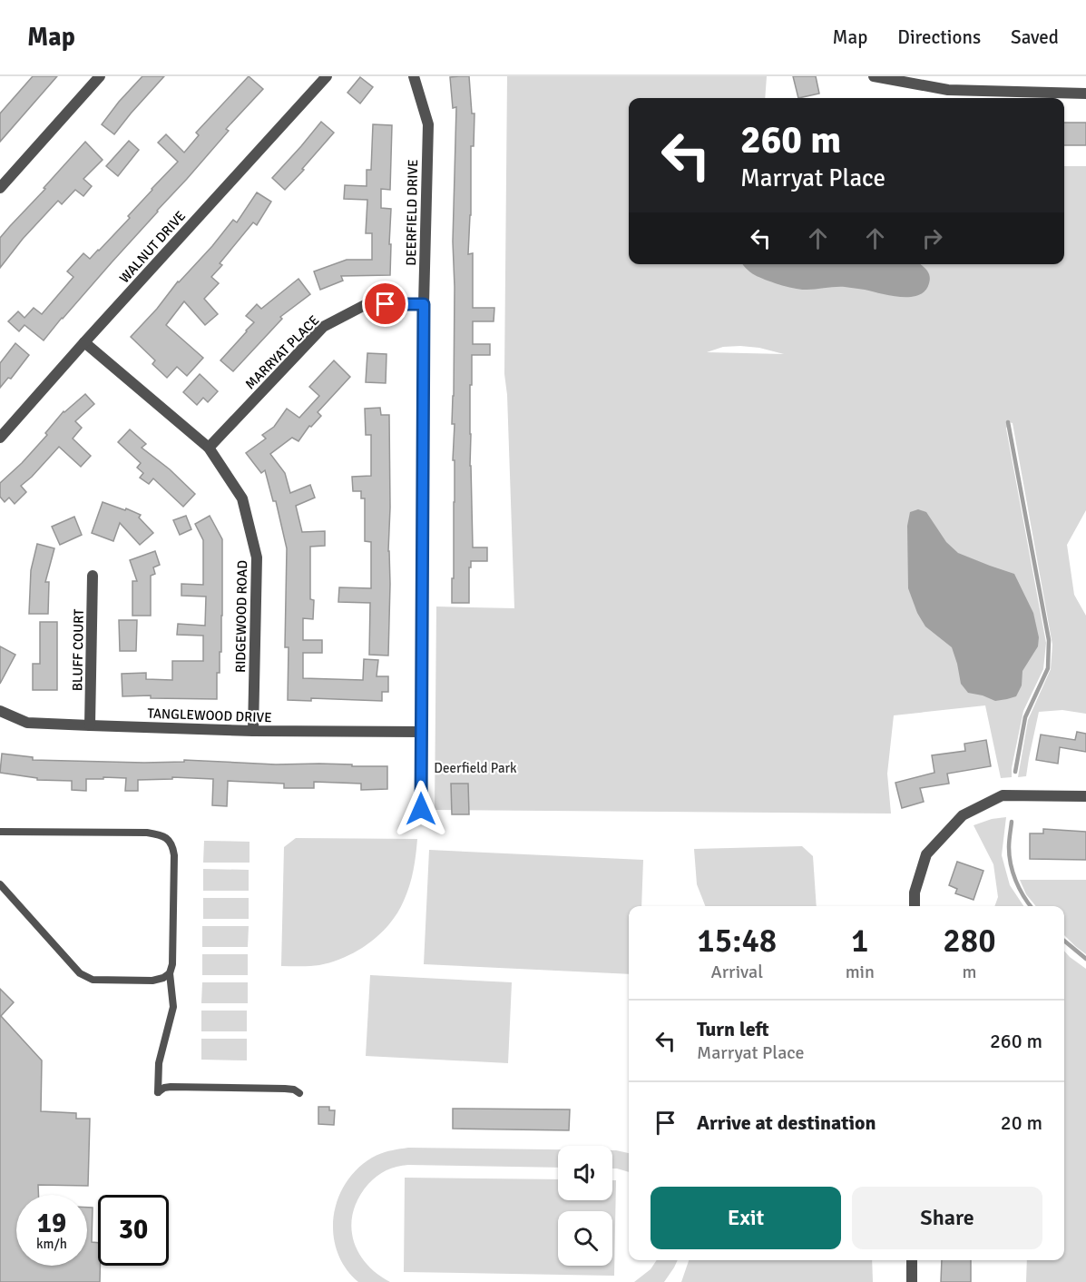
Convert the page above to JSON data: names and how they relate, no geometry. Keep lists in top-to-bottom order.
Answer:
{
  "streets": {
    "street": [
      "DEERFIELD DRIVE",
      "WALNUT DRIVE",
      "MARRYAT PLACE",
      "RIDGEWOOD ROAD",
      "BLUFF COURT",
      "TANGLEWOOD DRIVE"
    ]
  },
  "crossings": [
    ["DEERFIELD DRIVE", "MARRYAT PLACE"],
    ["DEERFIELD DRIVE", "TANGLEWOOD DRIVE"],
    ["WALNUT DRIVE", "RIDGEWOOD ROAD"],
    ["MARRYAT PLACE", "RIDGEWOOD ROAD"],
    ["RIDGEWOOD ROAD", "TANGLEWOOD DRIVE"],
    ["BLUFF COURT", "TANGLEWOOD DRIVE"]
  ],
  "parks": ["Deerfield Park"],
  "page": {
    "header": "Map",
    "nav": ["Map", "Directions", "Saved"],
    "turn": ["260 m", "Marryat Place"],
    "eta": [
      "15:48",
      "Arrival",
      "1",
      "min",
      "280",
      "m"
    ],
    "list": [
      {
        "name": "Turn left",
        "note": "Marryat Place",
        "value": "260 m"
      },
      {
        "name": "Arrive at destination",
        "value": "20 m"
      }
    ],
    "buttons": ["Exit", "Share"],
    "speed": "19 km/h",
    "limit": "30"
  }
}
